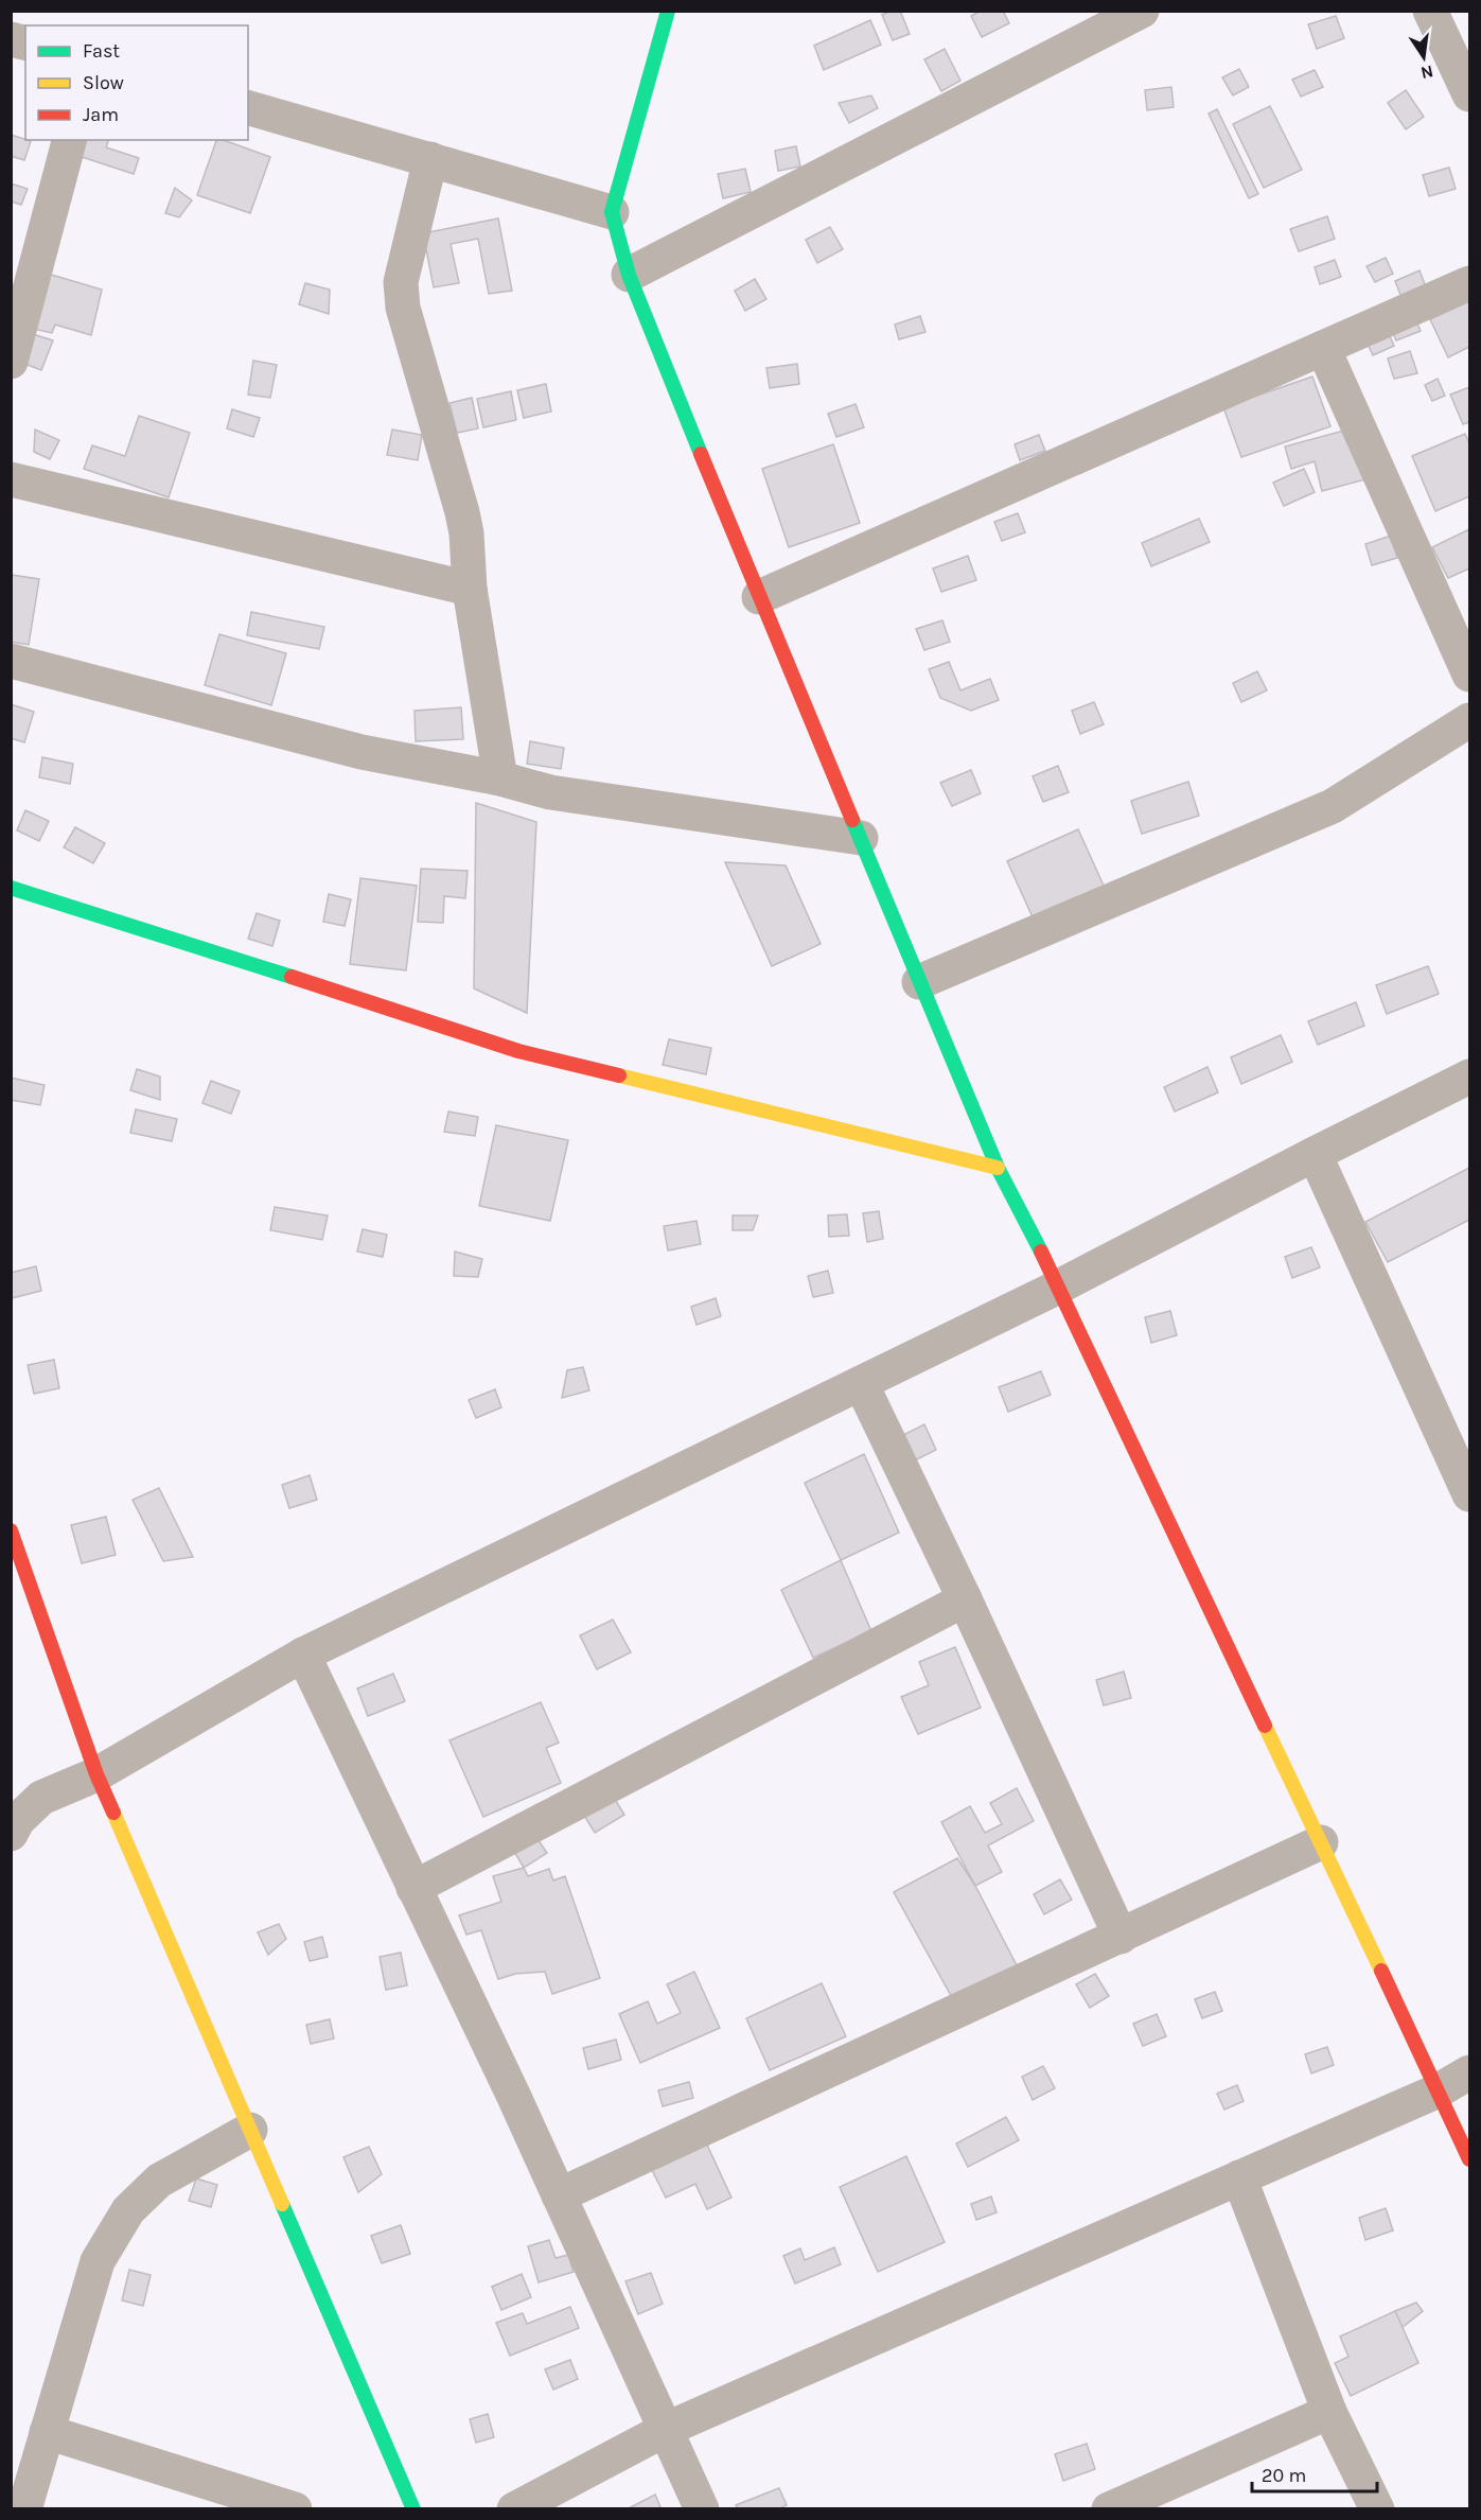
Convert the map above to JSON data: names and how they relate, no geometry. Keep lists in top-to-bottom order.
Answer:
{
  "legend": ["Fast", "Slow", "Jam"],
  "scale_bar": "20 m",
  "north": "bottom"
}
